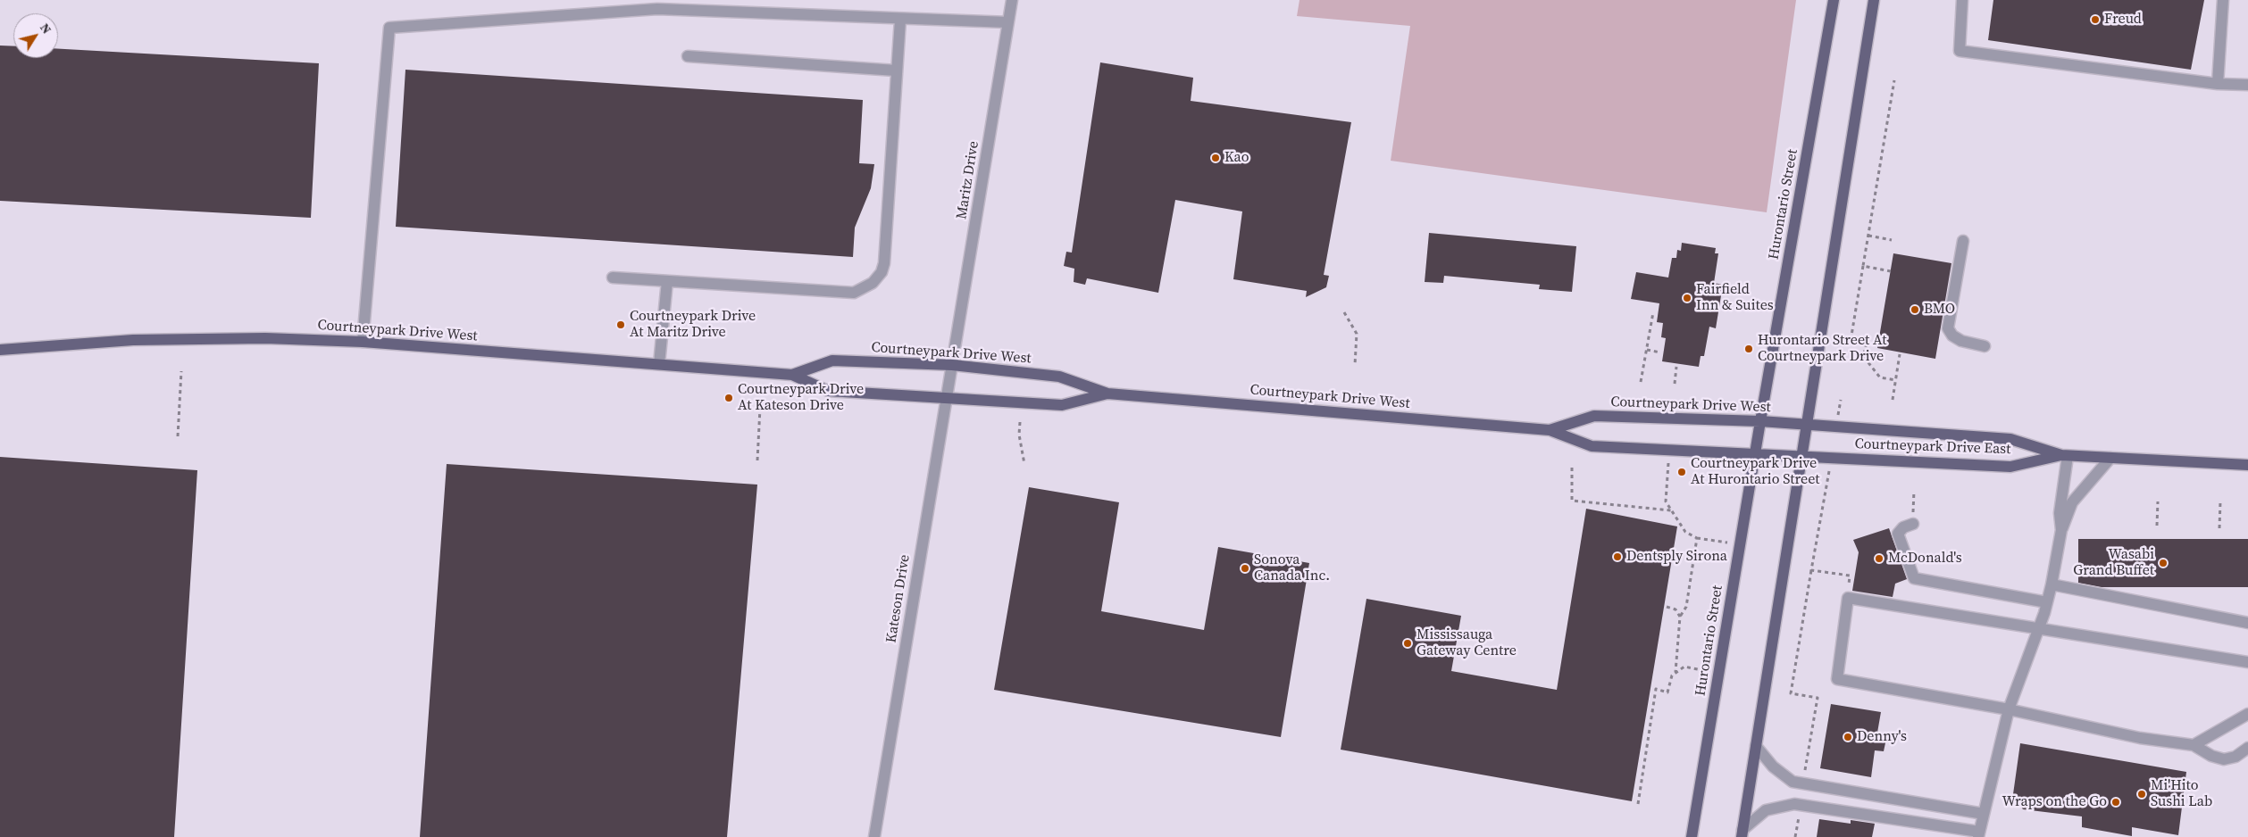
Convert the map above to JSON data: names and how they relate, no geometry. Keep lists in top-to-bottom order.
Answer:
{
  "streets": {
    "main road": ["Hurontario Street", "Courtneypark Drive West", "Courtneypark Drive East"],
    "street": ["Maritz Drive", "Kateson Drive"]
  },
  "crossings": [
    ["Maritz Drive", "Courtneypark Drive West"],
    ["Maritz Drive", "Kateson Drive"],
    ["Hurontario Street", "Courtneypark Drive West"],
    ["Courtneypark Drive West", "Courtneypark Drive East"],
    ["Courtneypark Drive West", "Kateson Drive"]
  ],
  "places": [
    "Freud",
    "Kao",
    "Fairfield Inn & Suites",
    "BMO",
    "Courtneypark Drive At Maritz Drive",
    "Hurontario Street At Courtneypark Drive",
    "Courtneypark Drive At Kateson Drive",
    "Courtneypark Drive At Hurontario Street",
    "Dentsply Sirona",
    "McDonald's",
    "Wasabi Grand Buffet",
    "Sonova Canada Inc.",
    "Mississauga Gateway Centre",
    "Denny's",
    "Mi'Hito Sushi Lab",
    "Wraps on the Go"
  ],
  "north": "top right"
}
